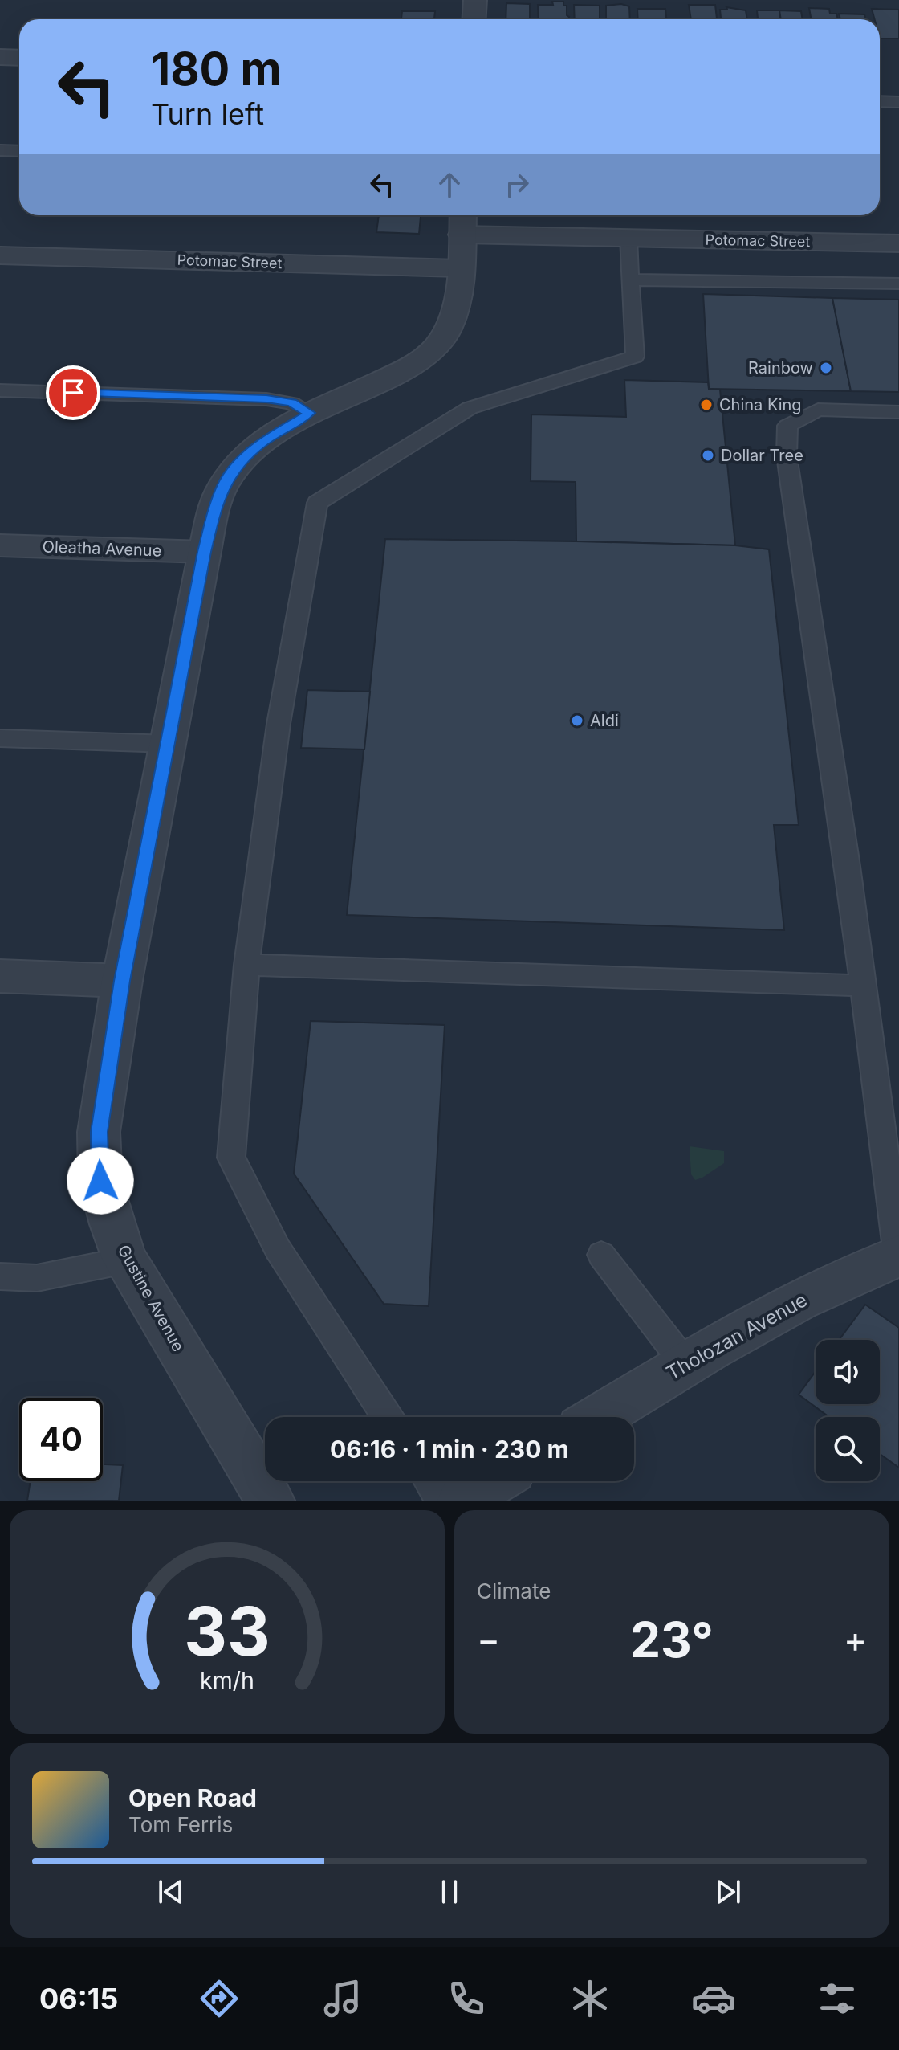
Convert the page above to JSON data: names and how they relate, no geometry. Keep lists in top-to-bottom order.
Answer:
{
  "streets": {
    "street": [
      "Potomac Street",
      "Oleatha Avenue",
      "Gustine Avenue",
      "Tholozan Avenue"
    ]
  },
  "crossings": [
    ["Potomac Street", "Gustine Avenue"],
    ["Oleatha Avenue", "Gustine Avenue"]
  ],
  "places": [
    "Rainbow",
    "China King",
    "Dollar Tree",
    "Aldi"
  ],
  "page": {
    "turn": ["180 m", "Turn left"],
    "limit": "40",
    "trip": "06:16 · 1 min · 230 m",
    "tile": "Climate",
    "heat": ["−", "23°", "+"],
    "song": ["Open Road", "Tom Ferris"],
    "tabs": "06:15",
    "gauge": ["33", "km/h"]
  }
}
